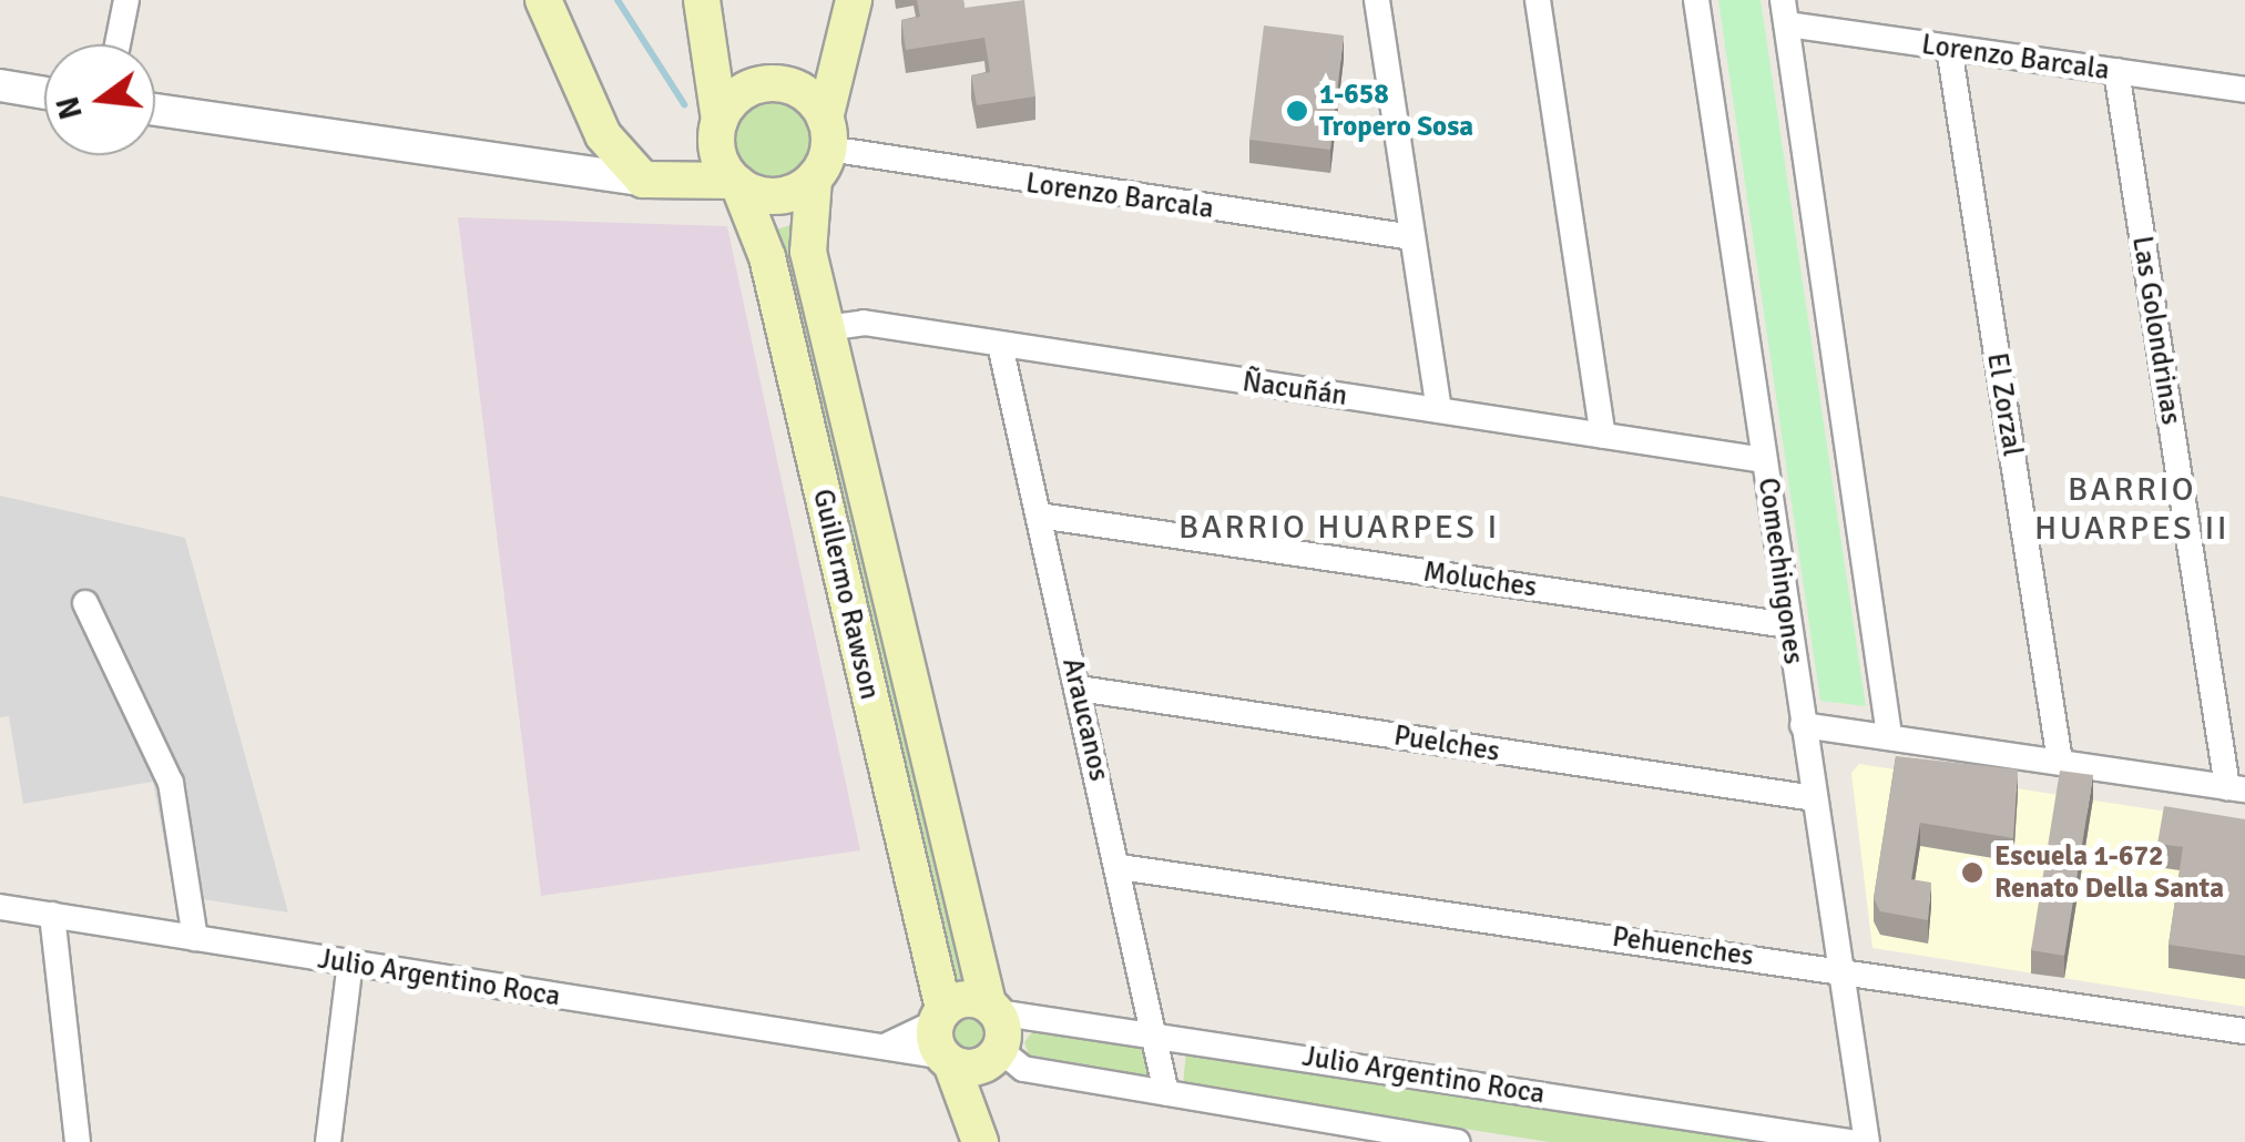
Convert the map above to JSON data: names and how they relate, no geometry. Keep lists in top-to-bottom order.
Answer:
{
  "streets": {
    "main road": ["Guillermo Rawson"],
    "street": [
      "Lorenzo Barcala",
      "Las Golondrinas",
      "Ñacuñán",
      "El Zorzal",
      "Comechingones",
      "Moluches",
      "Araucanos",
      "Puelches",
      "Pehuenches",
      "Julio Argentino Roca"
    ]
  },
  "crossings": [
    ["Lorenzo Barcala", "Las Golondrinas"],
    ["Lorenzo Barcala", "El Zorzal"],
    ["Lorenzo Barcala", "Guillermo Rawson"],
    ["Ñacuñán", "Comechingones"],
    ["Ñacuñán", "Guillermo Rawson"],
    ["Ñacuñán", "Araucanos"],
    ["Comechingones", "Moluches"],
    ["Comechingones", "Puelches"],
    ["Comechingones", "Pehuenches"],
    ["Moluches", "Araucanos"],
    ["Guillermo Rawson", "Julio Argentino Roca"],
    ["Araucanos", "Puelches"],
    ["Araucanos", "Pehuenches"],
    ["Araucanos", "Julio Argentino Roca"]
  ],
  "districts": ["BARRIO HUARPES II", "BARRIO HUARPES I"],
  "places": ["1-658 Tropero Sosa", "Escuela 1-672 Renato Della Santa"],
  "north": "left"
}
